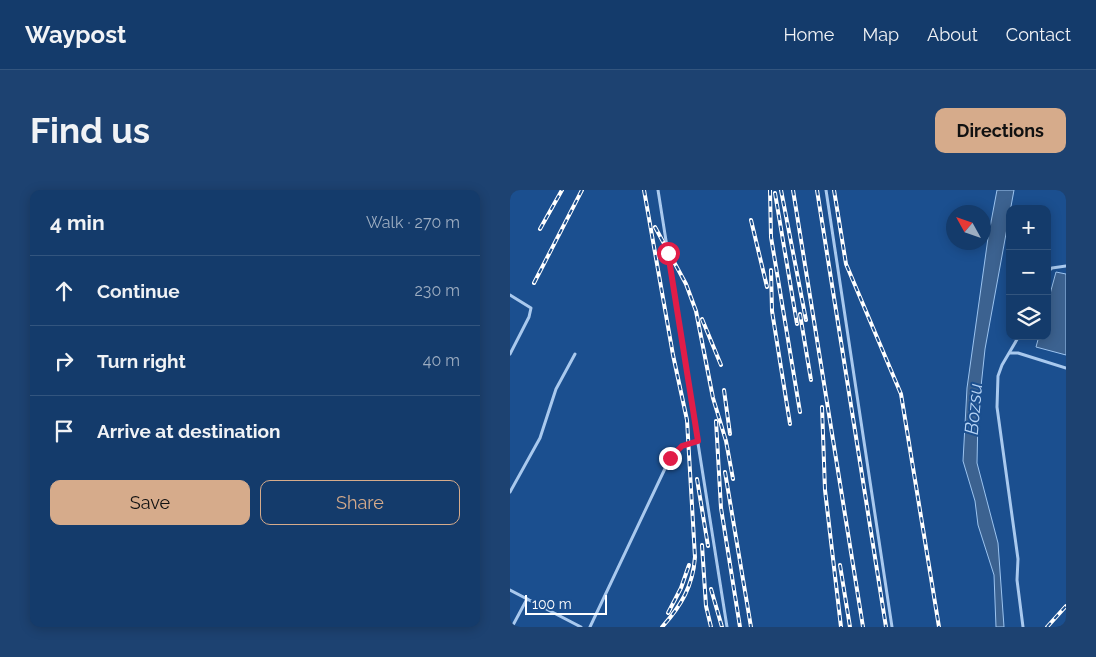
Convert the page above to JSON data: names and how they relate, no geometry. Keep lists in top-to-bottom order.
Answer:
{
  "water": ["Bozsu"],
  "scale_bar": "100 m",
  "north": "top left",
  "page": {
    "header": "Waypost",
    "nav": [
      "Home",
      "Map",
      "About",
      "Contact"
    ],
    "buttons": [
      "Directions",
      ["Save", "Share"]
    ],
    "title": "Find us",
    "heading": ["4 min", "Walk · 270 m"],
    "map_buttons": ["+", "−"],
    "list": [
      ["Continue", "230 m"],
      ["Turn right", "40 m"],
      "Arrive at destination"
    ],
    "scale": "100 m"
  }
}
